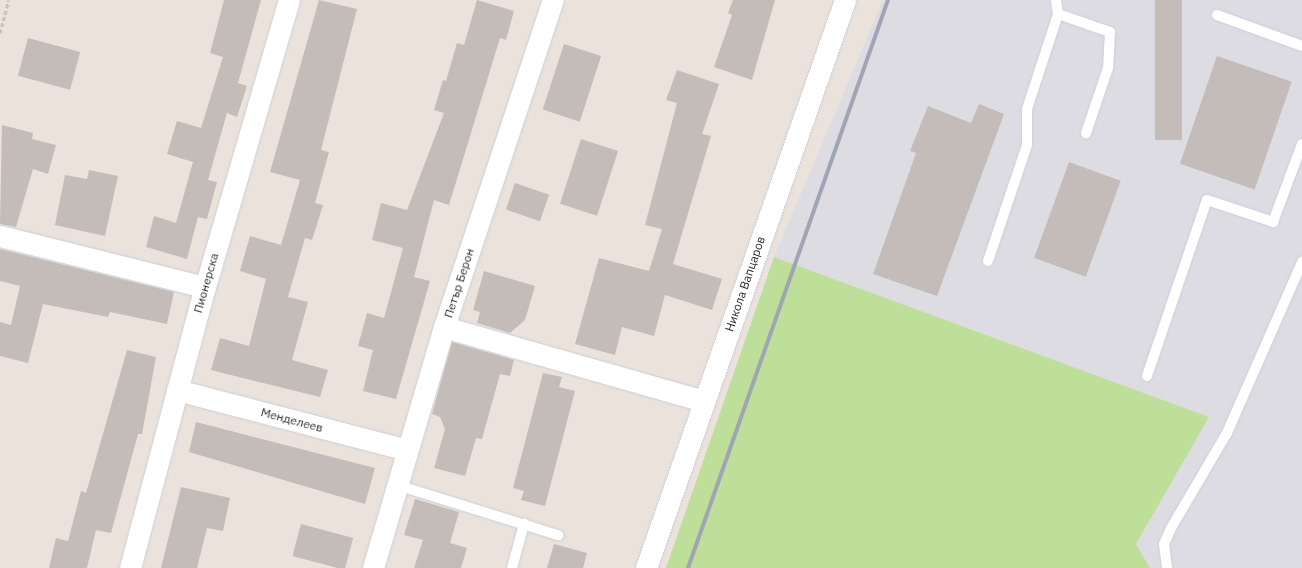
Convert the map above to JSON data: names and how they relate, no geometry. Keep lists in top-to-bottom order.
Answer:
{
  "streets": {
    "street": [
      "Пионерска",
      "Петър Берон",
      "Никола Вапцаров",
      "Менделеев"
    ]
  },
  "crossings": [
    ["Пионерска", "Менделеев"],
    ["Петър Берон", "Менделеев"]
  ]
}
